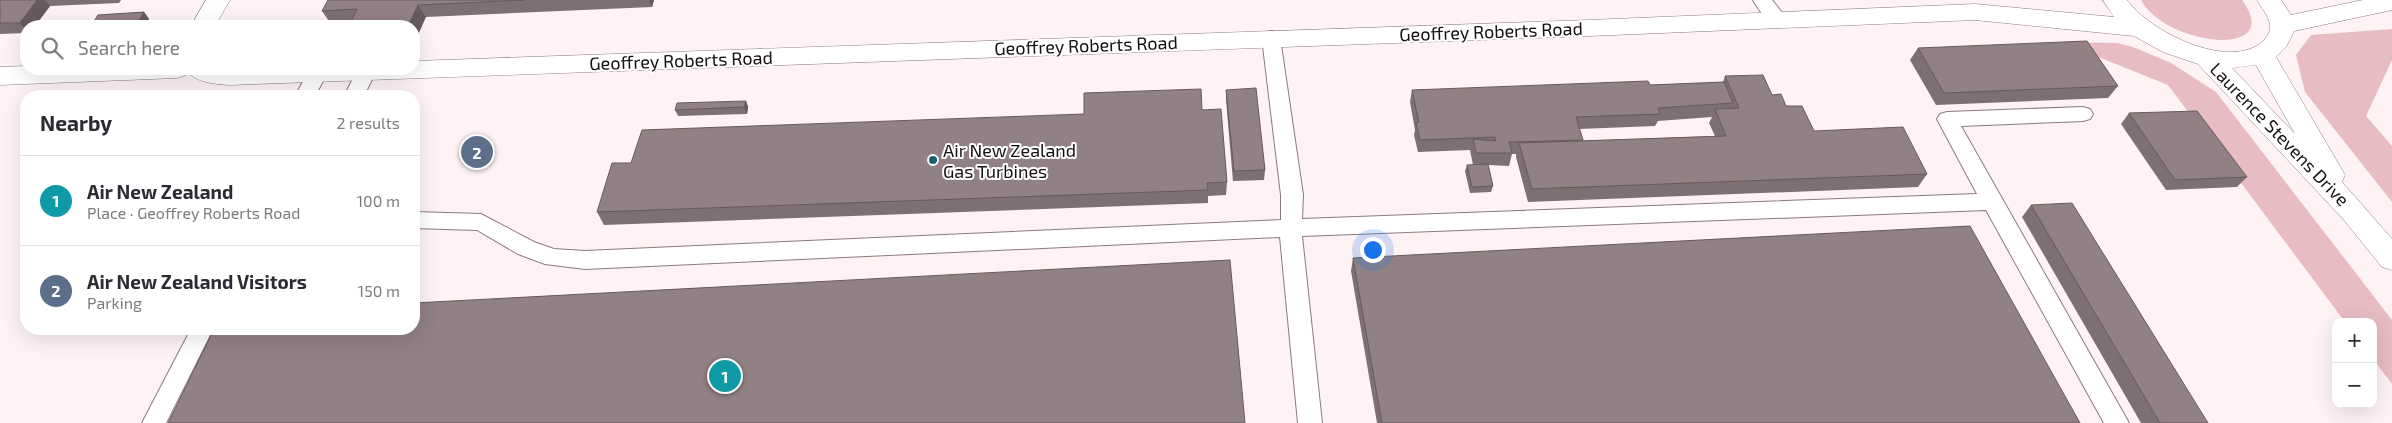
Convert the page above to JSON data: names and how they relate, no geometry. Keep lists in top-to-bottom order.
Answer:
{
  "streets": {
    "street": ["Geoffrey Roberts Road", "Laurence Stevens Drive"]
  },
  "places": ["Air New Zealand Gas Turbines"],
  "page": {
    "search": "Search here",
    "heading": ["Nearby", "2 results"],
    "pins": ["2", "1"],
    "list": [
      {
        "mark": "1",
        "name": "Air New Zealand",
        "note": "Place · Geoffrey Roberts Road",
        "value": "100 m"
      },
      {
        "mark": "2",
        "name": "Air New Zealand Visitors",
        "note": "Parking",
        "value": "150 m"
      }
    ],
    "map_buttons": ["+", "−"]
  }
}
